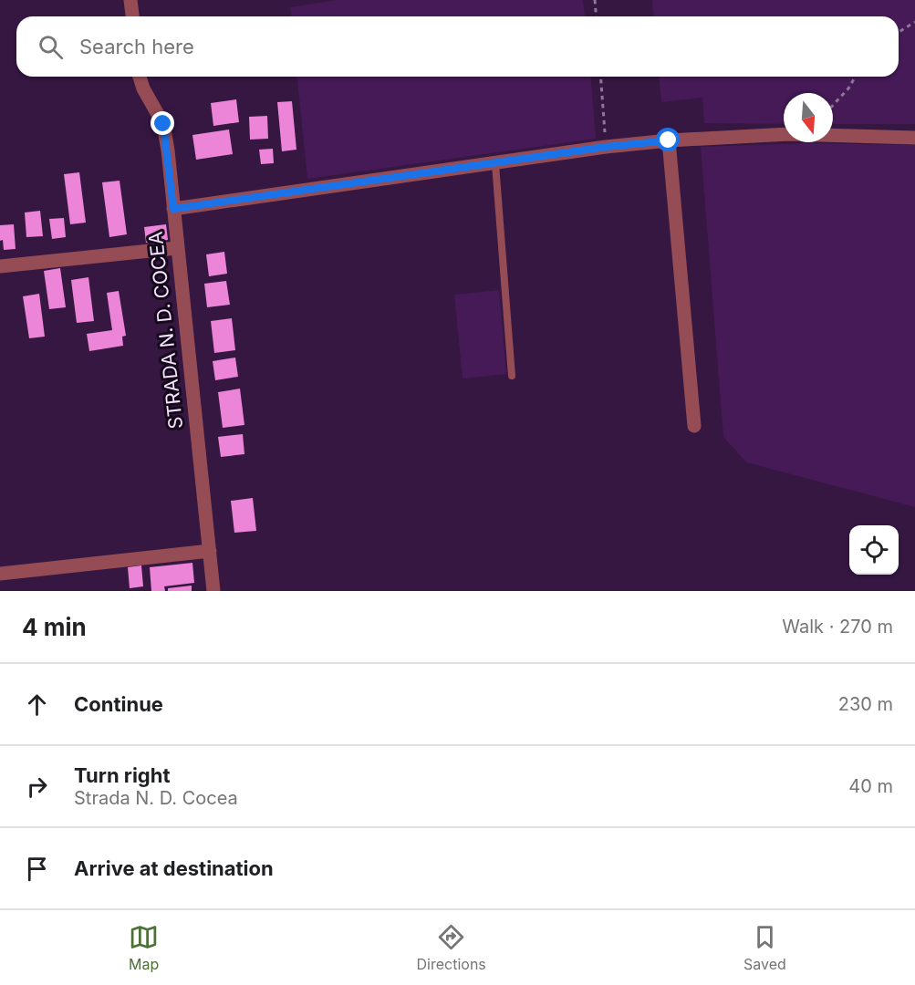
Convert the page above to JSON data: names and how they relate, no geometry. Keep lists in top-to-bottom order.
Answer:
{
  "streets": {
    "street": ["STRADA N. D. COCEA"]
  },
  "north": "bottom",
  "page": {
    "search": "Search here",
    "heading": ["4 min", "Walk · 270 m"],
    "list": [
      ["Continue", "230 m"],
      ["Turn right", "Strada N. D. Cocea", "40 m"],
      "Arrive at destination"
    ],
    "nav": ["Map", "Directions", "Saved"]
  }
}
